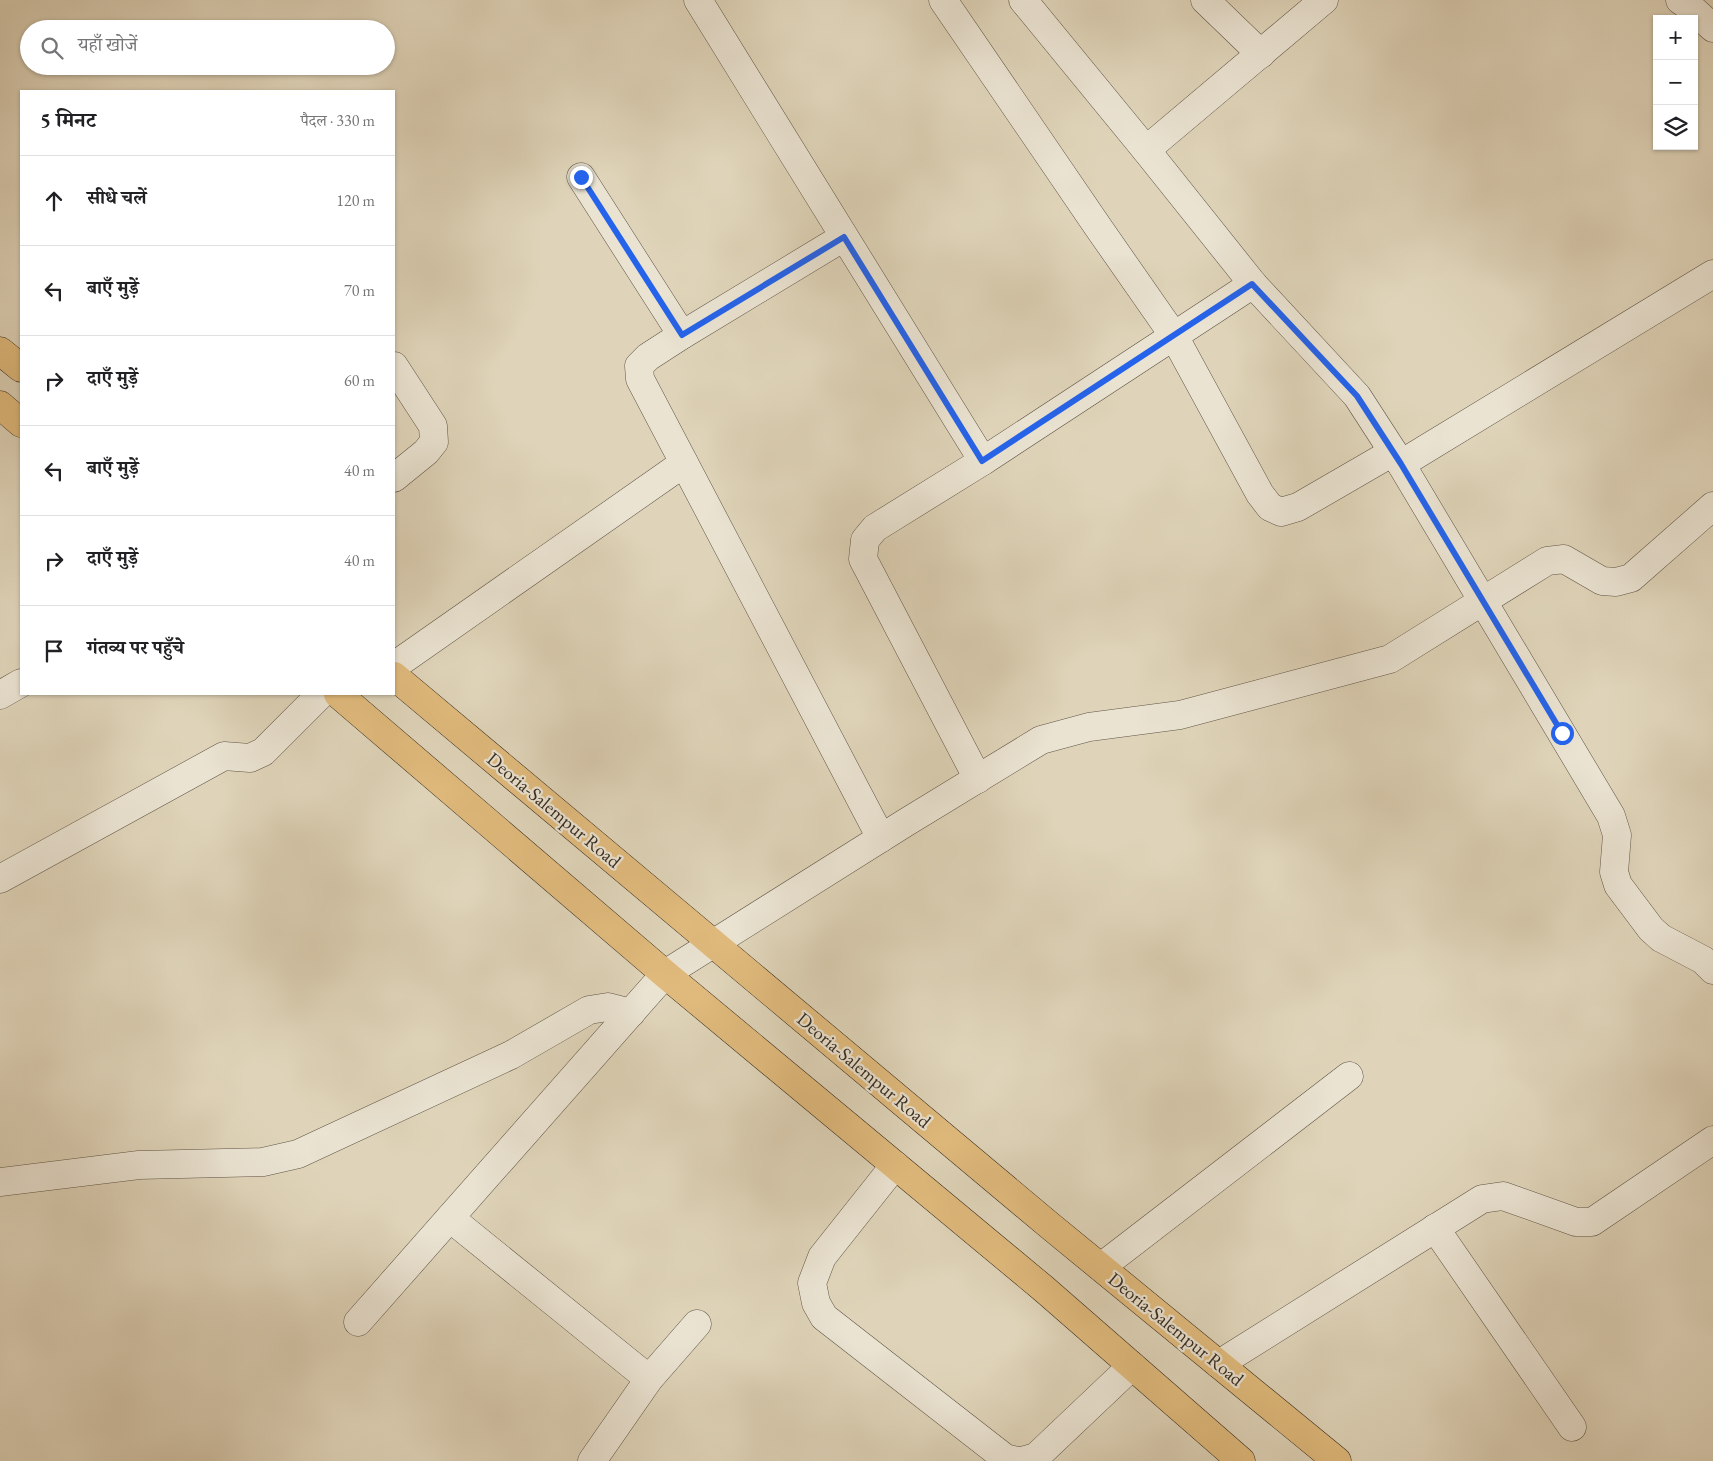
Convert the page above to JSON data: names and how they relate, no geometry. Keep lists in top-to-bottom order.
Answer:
{
  "streets": {
    "highway": ["Deoria-Salempur Road"]
  },
  "page": {
    "map_buttons": ["+", "−"],
    "search": "यहाँ खोजें",
    "heading": ["5 मिनट", "पैदल · 330 m"],
    "list": [
      ["सीधे चलें", "120 m"],
      ["बाएँ मुड़ें", "70 m"],
      ["दाएँ मुड़ें", "60 m"],
      ["बाएँ मुड़ें", "40 m"],
      ["दाएँ मुड़ें", "40 m"],
      "गंतव्य पर पहुँचे"
    ]
  }
}
